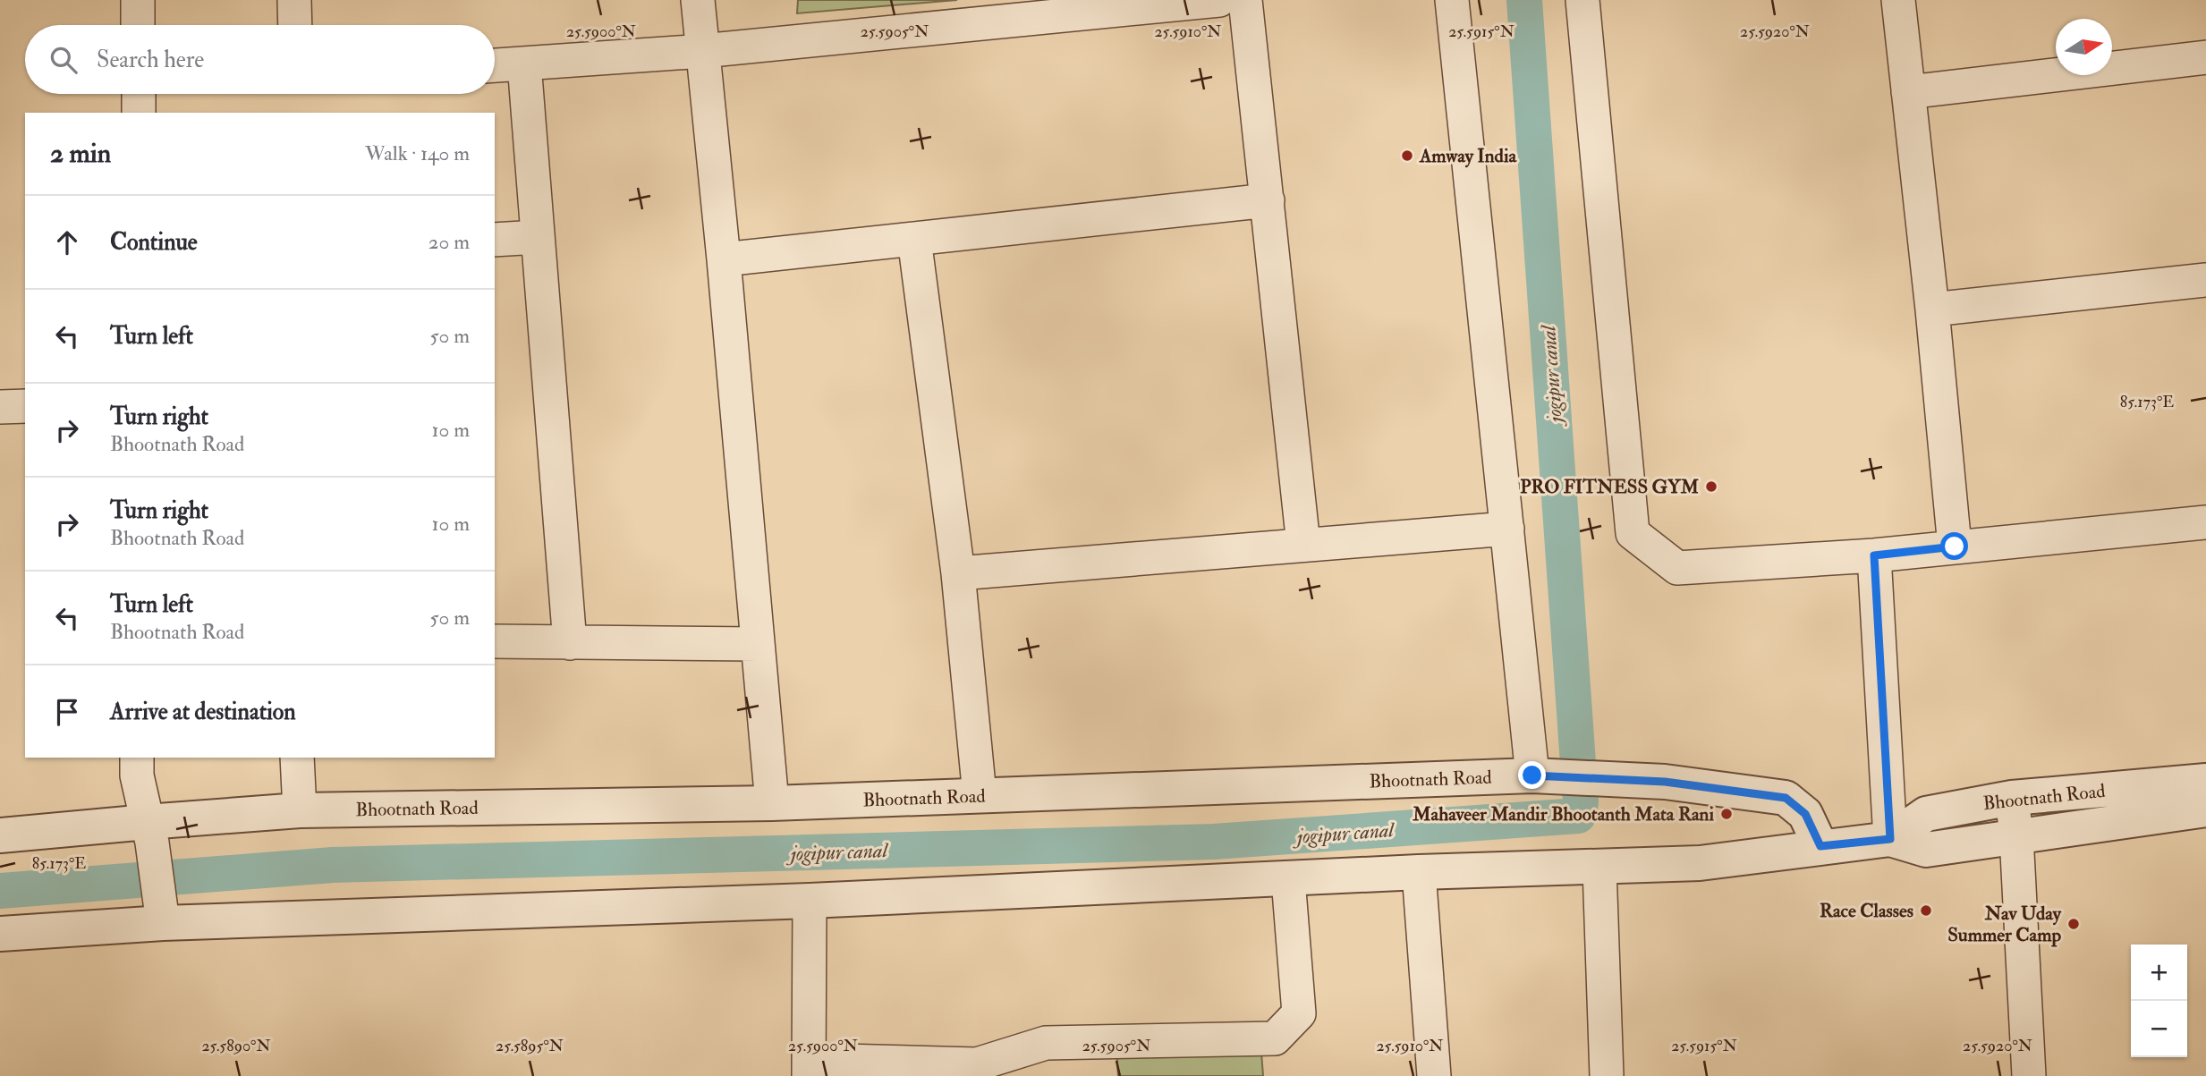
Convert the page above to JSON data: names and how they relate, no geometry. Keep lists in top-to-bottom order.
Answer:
{
  "streets": {
    "street": ["Bhootnath Road"]
  },
  "water": ["jogipur canal"],
  "places": [
    "Amway India",
    "PRO FITNESS GYM",
    "Mahaveer Mandir Bhootanth Mata Rani",
    "Race Classes",
    "Nav Uday Summer Camp"
  ],
  "north": "right",
  "page": {
    "search": "Search here",
    "heading": ["2 min", "Walk · 140 m"],
    "list": [
      ["Continue", "20 m"],
      ["Turn left", "50 m"],
      ["Turn right", "Bhootnath Road", "10 m"],
      ["Turn right", "Bhootnath Road", "10 m"],
      ["Turn left", "Bhootnath Road", "50 m"],
      "Arrive at destination"
    ],
    "map_buttons": ["+", "−"]
  },
  "coordinates": [
    "25.5900°N",
    "25.5905°N",
    "25.5910°N",
    "25.5915°N",
    "25.5920°N",
    "85.173°E",
    "25.5890°N",
    "25.5895°N"
  ]
}
